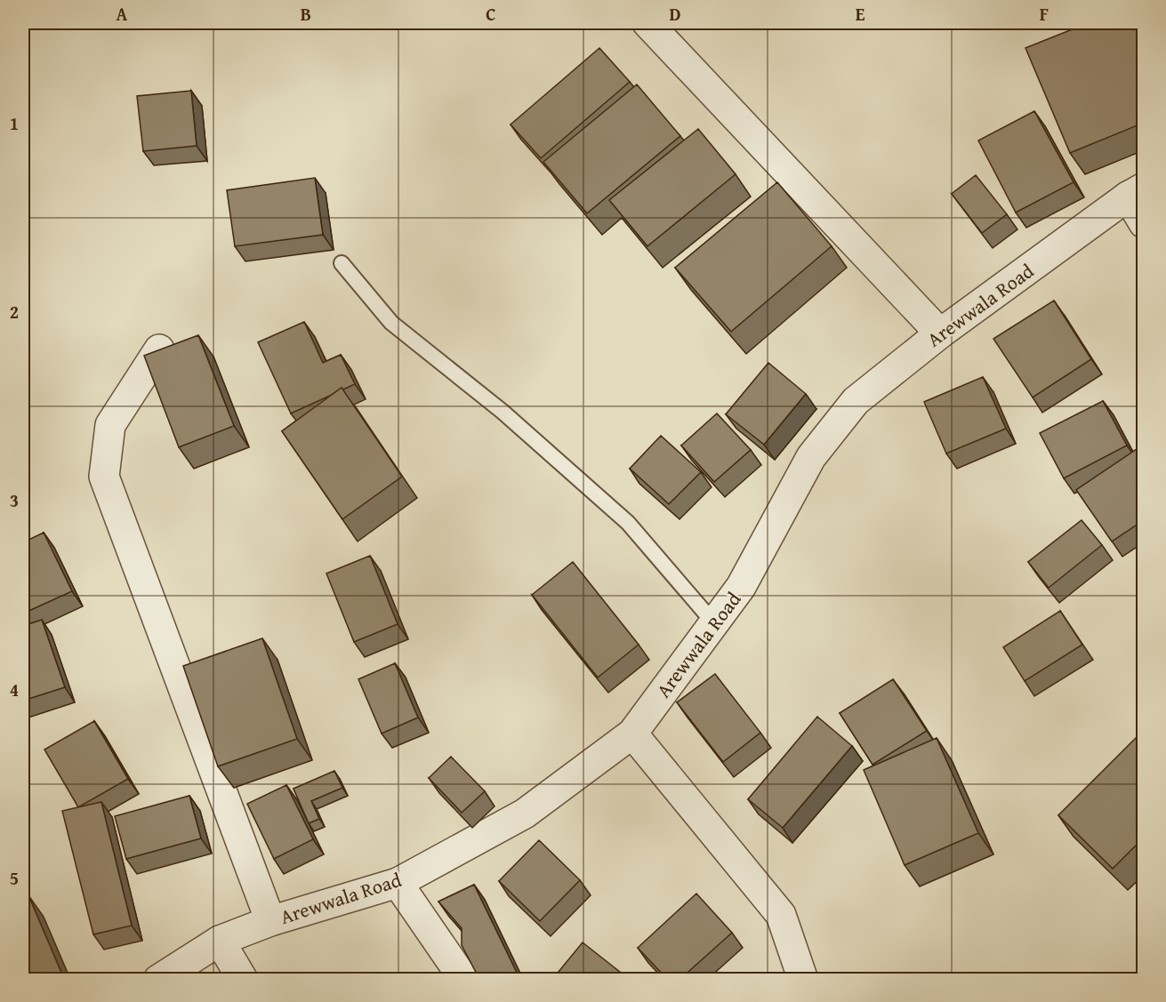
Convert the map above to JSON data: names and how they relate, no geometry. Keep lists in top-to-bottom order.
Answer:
{
  "streets": {
    "street": ["Arewwala Road"]
  },
  "grid": {
    "columns": [
      "A",
      "B",
      "C",
      "D",
      "E",
      "F"
    ],
    "rows": [
      "1",
      "2",
      "3",
      "4",
      "5"
    ]
  }
}
